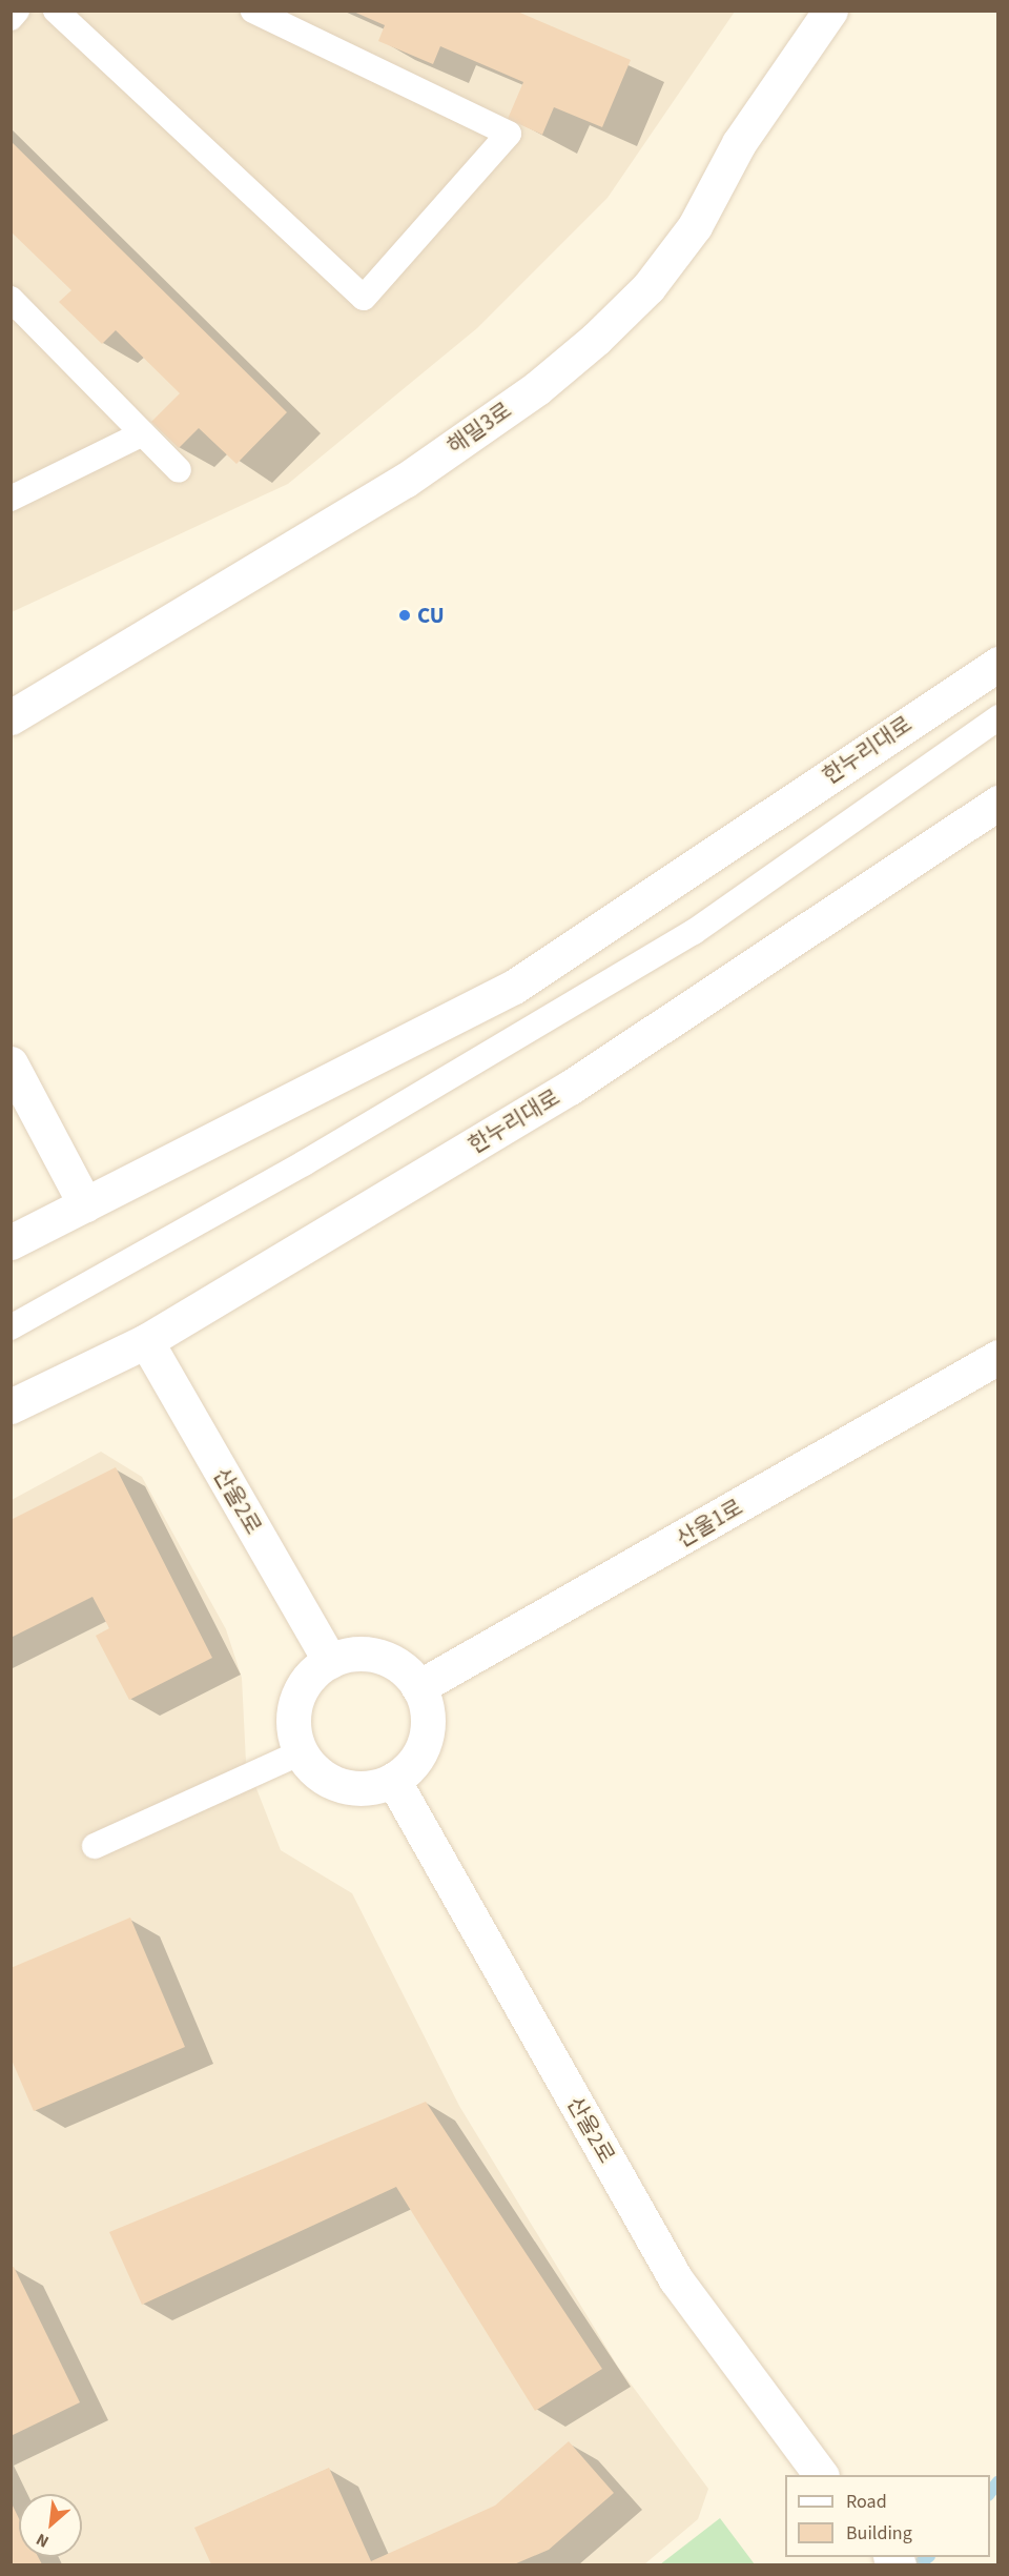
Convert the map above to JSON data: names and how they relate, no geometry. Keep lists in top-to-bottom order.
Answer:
{
  "streets": {
    "street": [
      "해밀3로",
      "한누리대로",
      "산울2로",
      "산울1로"
    ]
  },
  "crossings": [
    ["한누리대로", "산울2로"],
    ["산울2로", "산울1로"]
  ],
  "places": ["CU"],
  "legend": ["Road", "Building"],
  "north": "bottom left"
}
